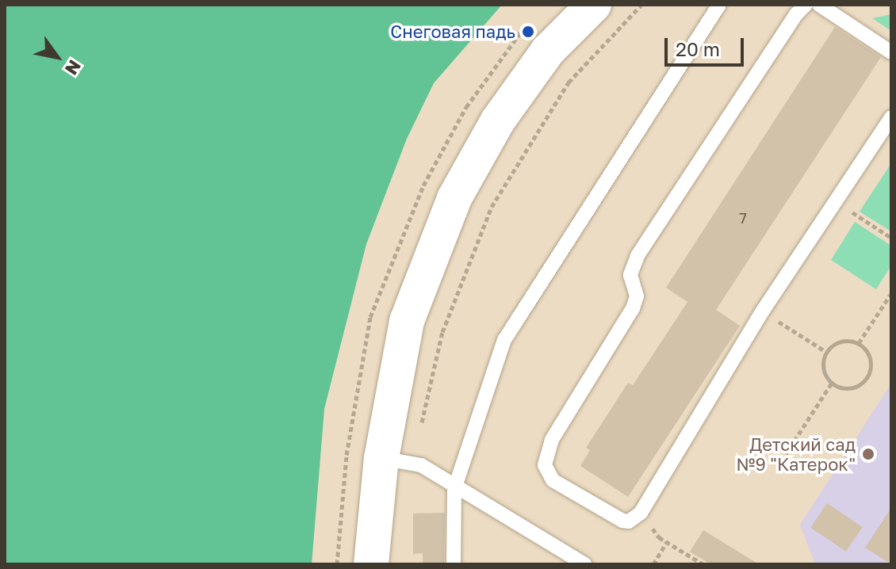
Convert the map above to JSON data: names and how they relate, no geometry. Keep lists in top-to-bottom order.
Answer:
{
  "places": ["Снеговая падь", "Детский сад №9 \"Катерок\""],
  "house_numbers": ["7"],
  "scale_bar": "20 m",
  "north": "bottom right"
}
